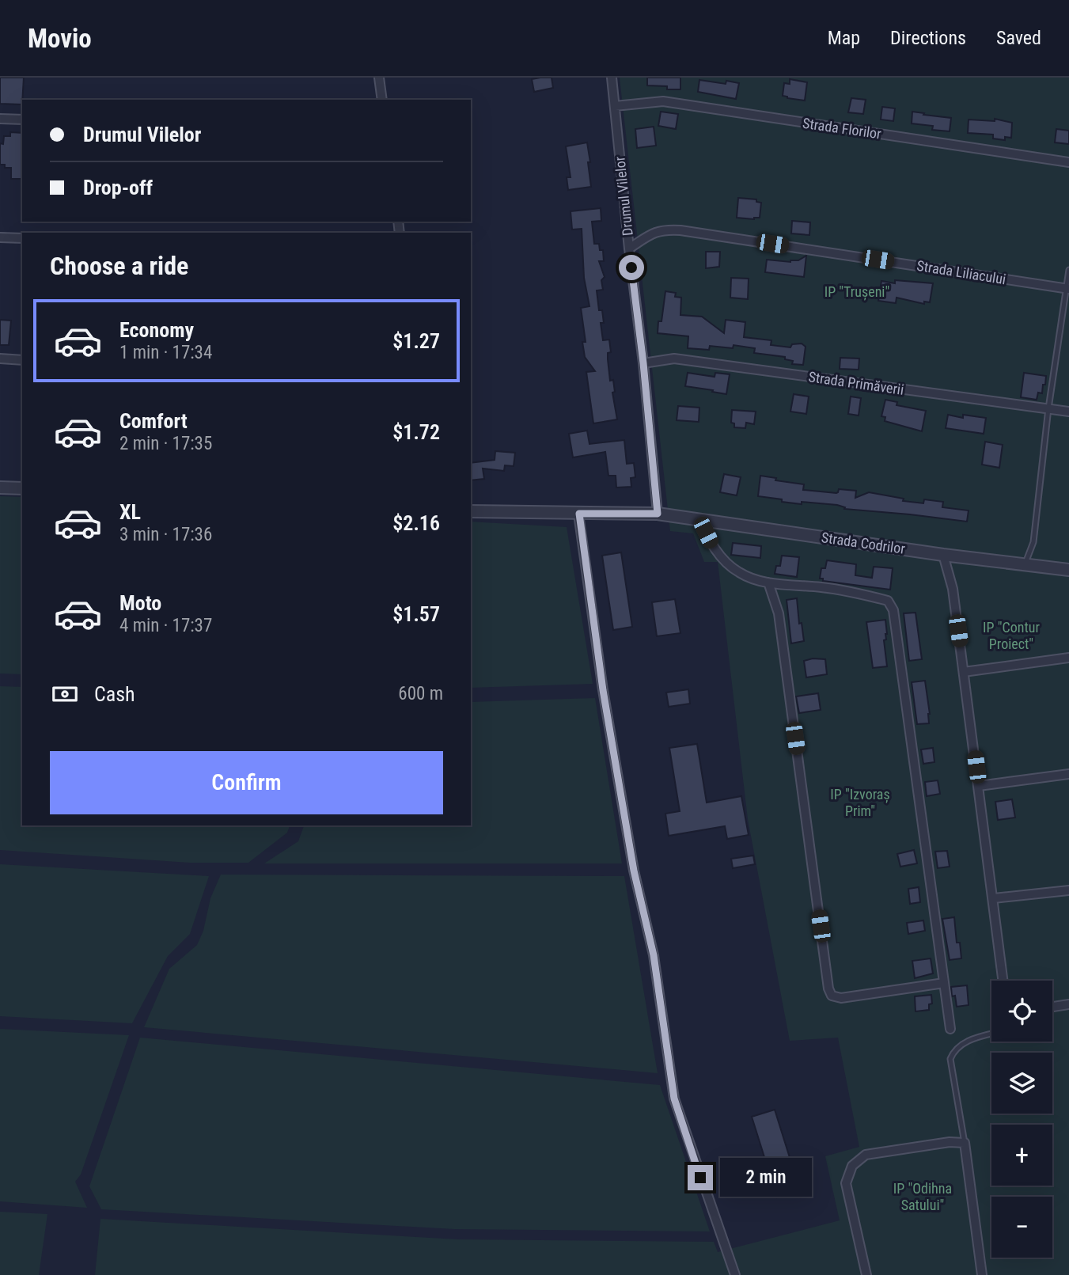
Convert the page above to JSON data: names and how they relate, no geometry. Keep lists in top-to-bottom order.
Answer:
{
  "streets": {
    "street": [
      "Strada Florilor",
      "Drumul Vilelor",
      "Strada Liliacului",
      "Strada Primăverii",
      "Strada Codrilor"
    ]
  },
  "crossings": [
    ["Strada Florilor", "Drumul Vilelor"],
    ["Drumul Vilelor", "Strada Liliacului"],
    ["Drumul Vilelor", "Strada Primăverii"],
    ["Drumul Vilelor", "Strada Codrilor"]
  ],
  "parks": [
    "IP \"Trușeni\"",
    "IP \"Contur Proiect\"",
    "IP \"Izvoraș Prim\"",
    "IP \"Odihna Satului\""
  ],
  "page": {
    "header": "Movio",
    "nav": ["Map", "Directions", "Saved"],
    "banner": ["Drumul Vilelor", "Drop-off"],
    "heading": "Choose a ride",
    "list": [
      {
        "name": "Economy",
        "note": "1 min · 17:34",
        "value": "$1.27"
      },
      {
        "name": "Comfort",
        "note": "2 min · 17:35",
        "value": "$1.72"
      },
      {
        "name": "XL",
        "note": "3 min · 17:36",
        "value": "$2.16"
      },
      {
        "name": "Moto",
        "note": "4 min · 17:37",
        "value": "$1.57"
      }
    ],
    "pay": ["Cash", "600 m"],
    "buttons": "Confirm",
    "map_buttons": ["+", "−"],
    "bubble": "2 min"
  }
}
